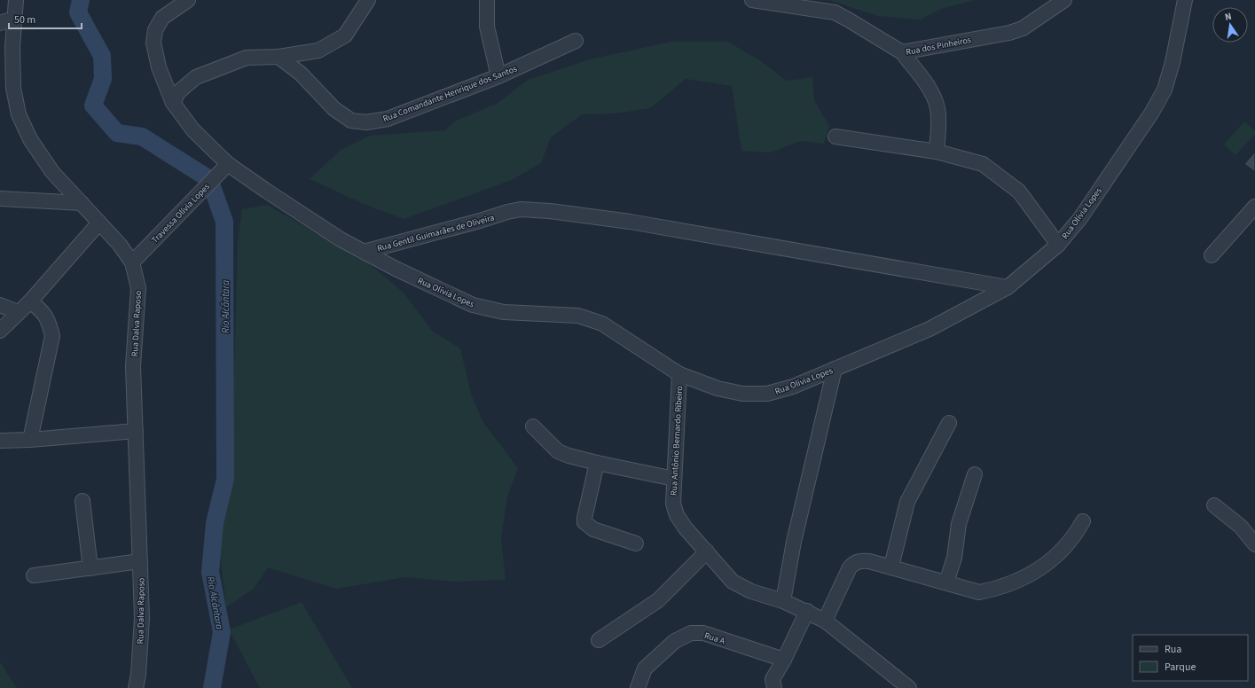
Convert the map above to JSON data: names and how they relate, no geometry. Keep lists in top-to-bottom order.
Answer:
{
  "streets": {
    "street": [
      "Rua dos Pinheiros",
      "Rua Comandante Henrique dos Santos",
      "Travessa Olívia Lopes",
      "Rua Olívia Lopes",
      "Rua Gentil Guimarães de Oliveira",
      "Rua Dalva Raposo",
      "Rua Antônio Bernardo Ribeiro",
      "Rua A"
    ]
  },
  "crossings": [
    ["Travessa Olívia Lopes", "Rua Olívia Lopes"],
    ["Travessa Olívia Lopes", "Rua Dalva Raposo"],
    ["Rua Olívia Lopes", "Rua Gentil Guimarães de Oliveira"],
    ["Rua Olívia Lopes", "Rua Antônio Bernardo Ribeiro"]
  ],
  "water": ["Rio Alcântara"],
  "legend": ["Rua", "Parque"],
  "scale_bar": "50 m",
  "north": "top"
}
